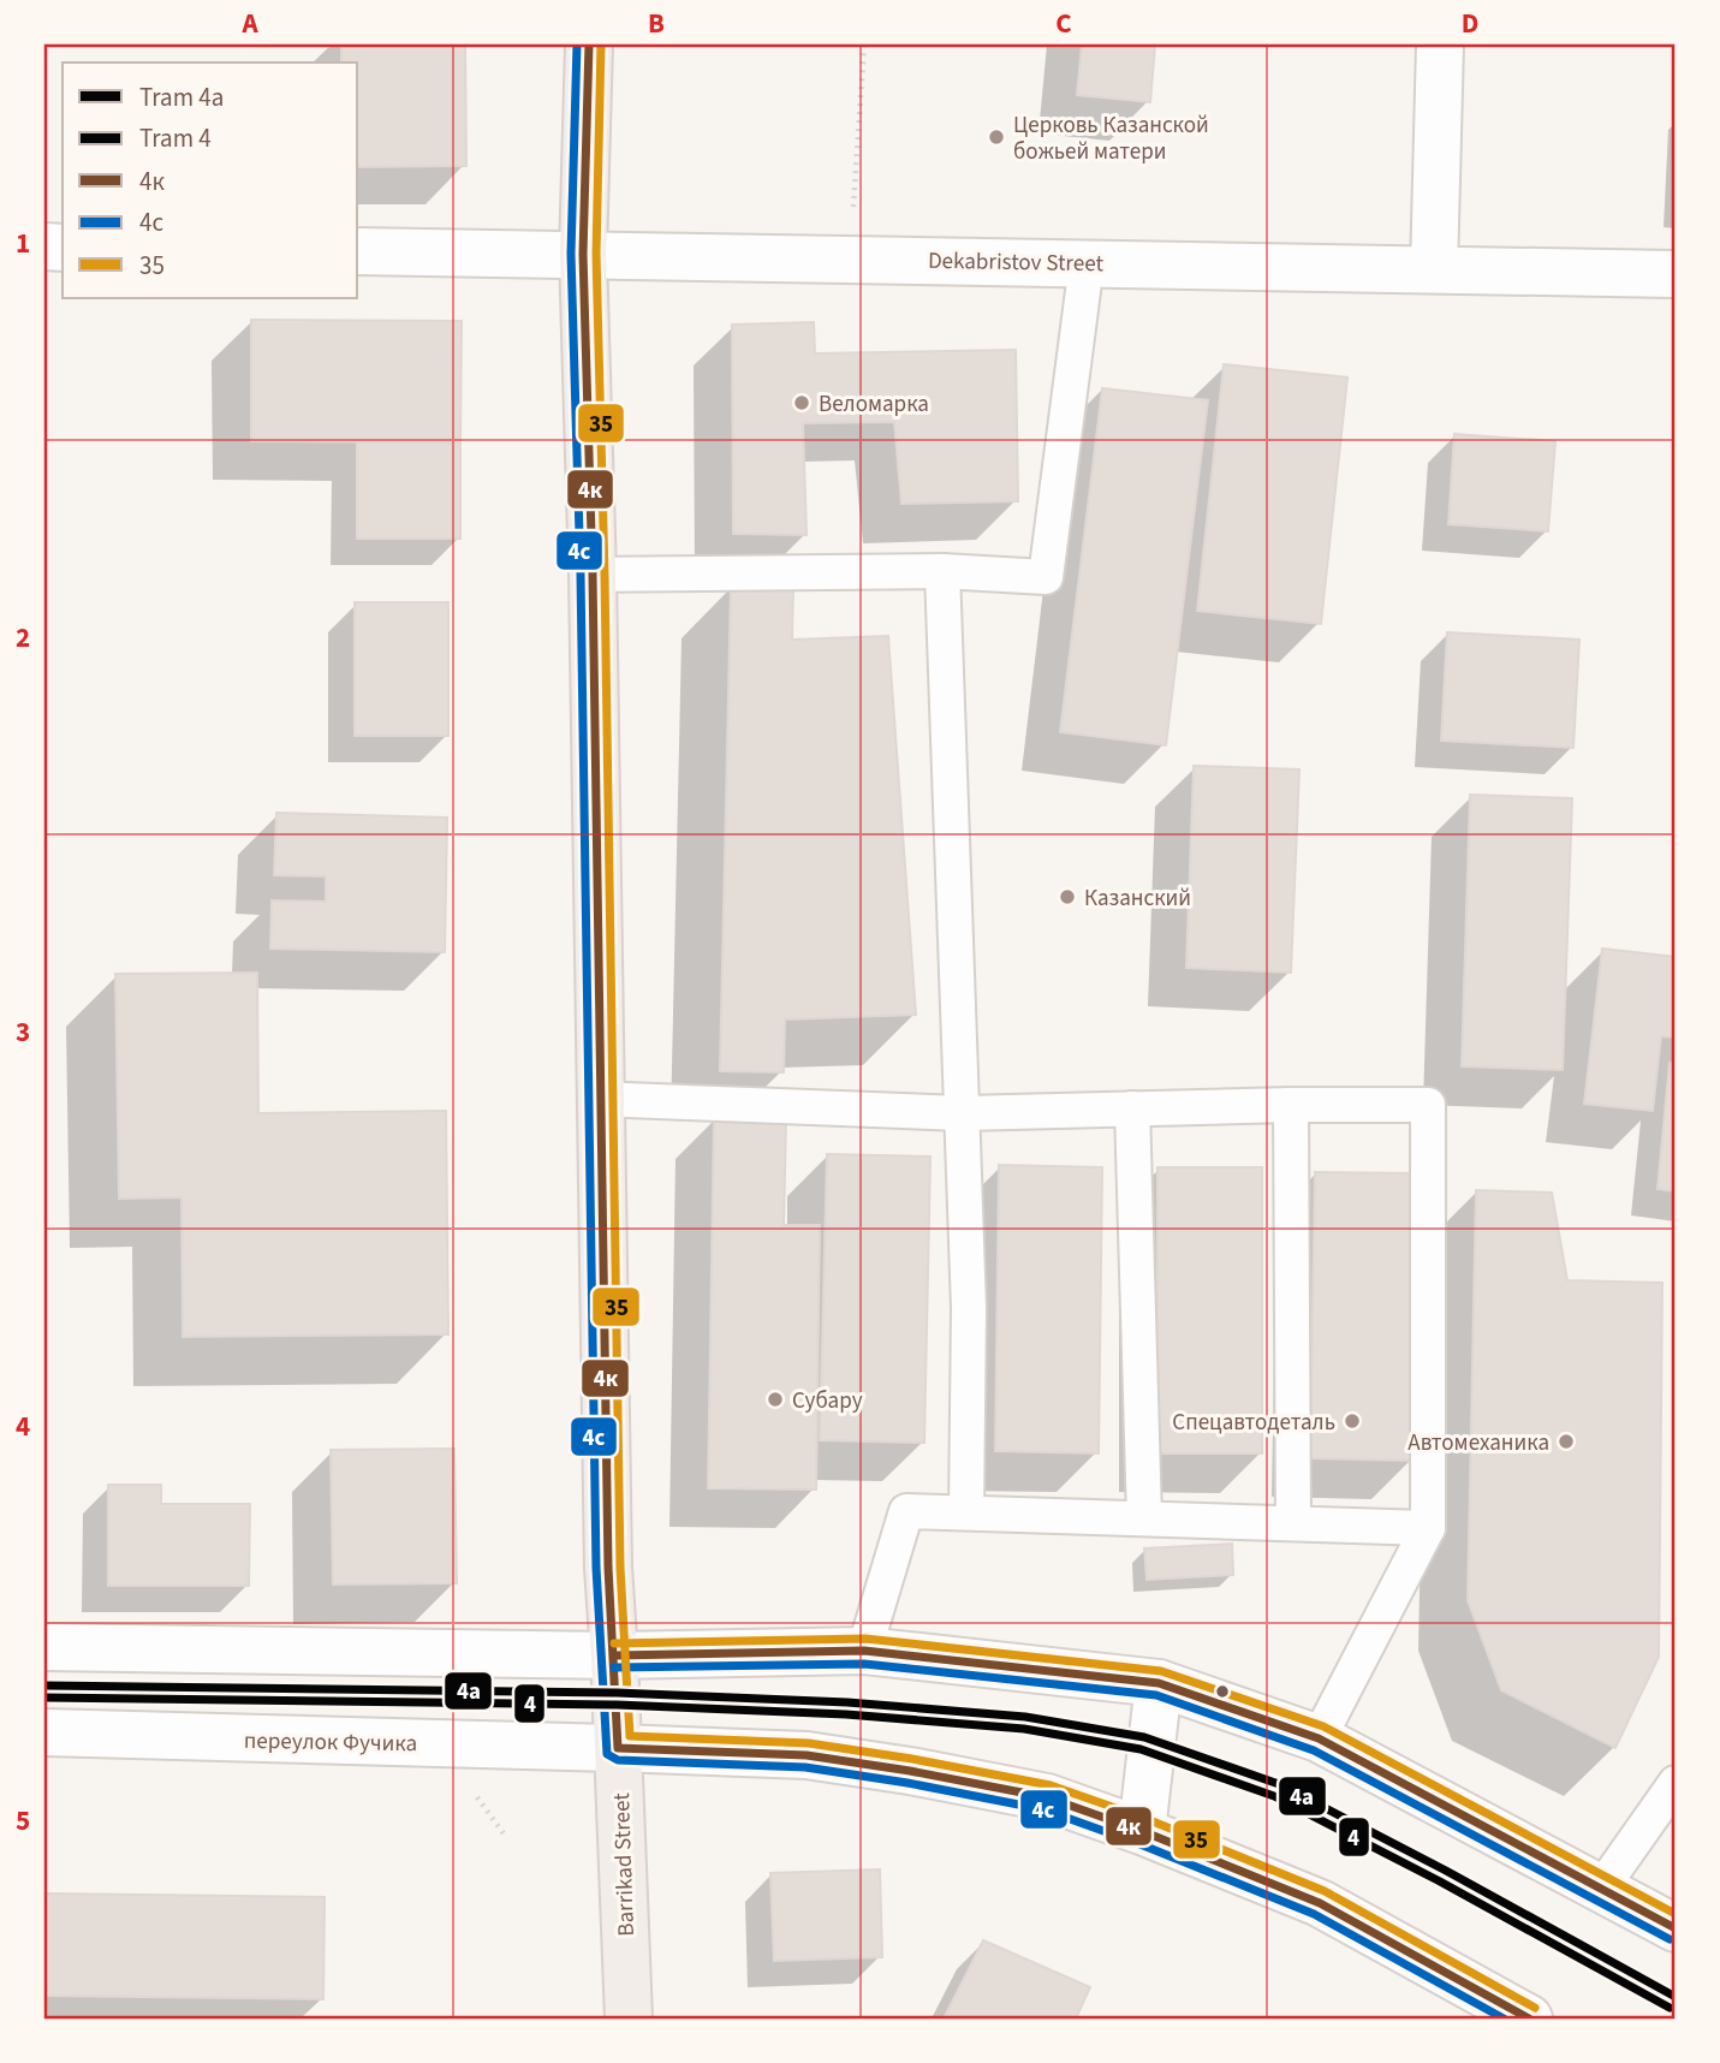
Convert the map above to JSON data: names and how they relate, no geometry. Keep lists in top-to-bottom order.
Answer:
{
  "streets": {
    "main road": ["Barrikad Street"],
    "street": ["Dekabristov Street", "переулок Фучика"]
  },
  "crossings": [
    ["Dekabristov Street", "Barrikad Street"],
    ["переулок Фучика", "Barrikad Street"]
  ],
  "places": [
    "Церковь Казанской божьей матери",
    "Веломарка",
    "Казанский",
    "Субару",
    "Спецавтодеталь",
    "Автомеханика"
  ],
  "lines": [
    "transit line 4к",
    "transit line 4с",
    "transit line 35",
    "tram line 4a",
    "tram line 4"
  ],
  "legend": [
    "Tram 4a",
    "Tram 4",
    "4к",
    "4с",
    "35"
  ],
  "grid": {
    "columns": [
      "A",
      "B",
      "C",
      "D"
    ],
    "rows": [
      "1",
      "2",
      "3",
      "4",
      "5"
    ]
  }
}
